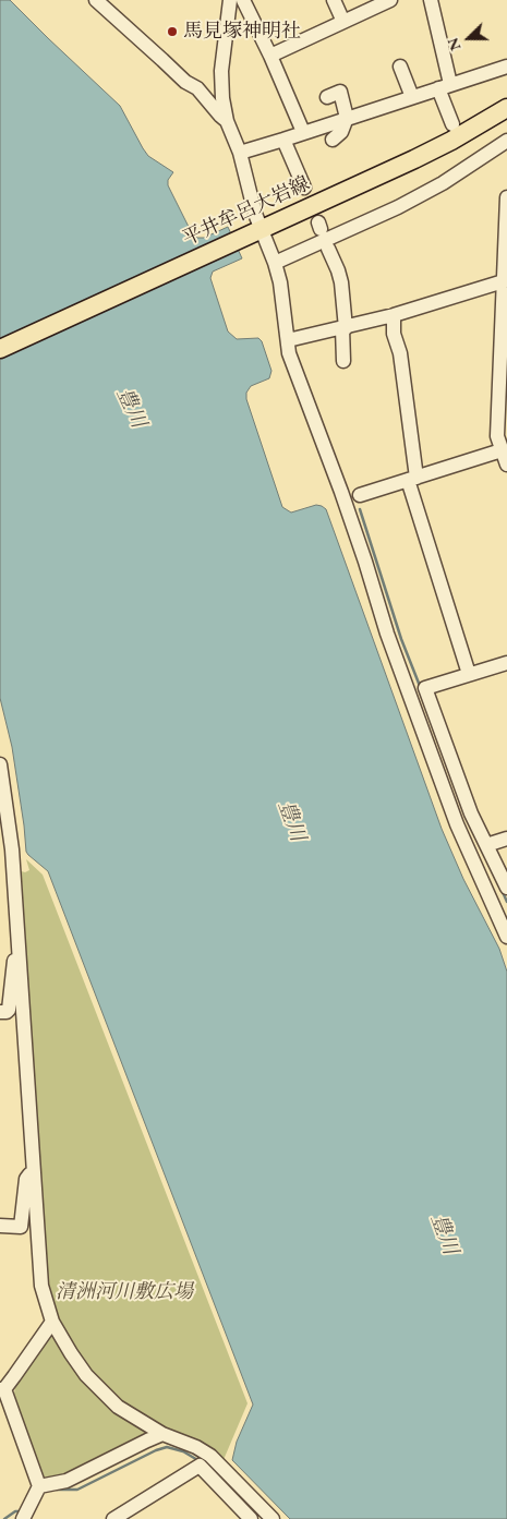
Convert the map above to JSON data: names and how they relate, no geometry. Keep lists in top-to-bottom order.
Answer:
{
  "streets": {
    "main road": ["平井牟呂大岩線"]
  },
  "water": ["豊川"],
  "parks": ["清洲河川敷広場"],
  "places": ["馬見塚神明社"],
  "north": "left"
}
